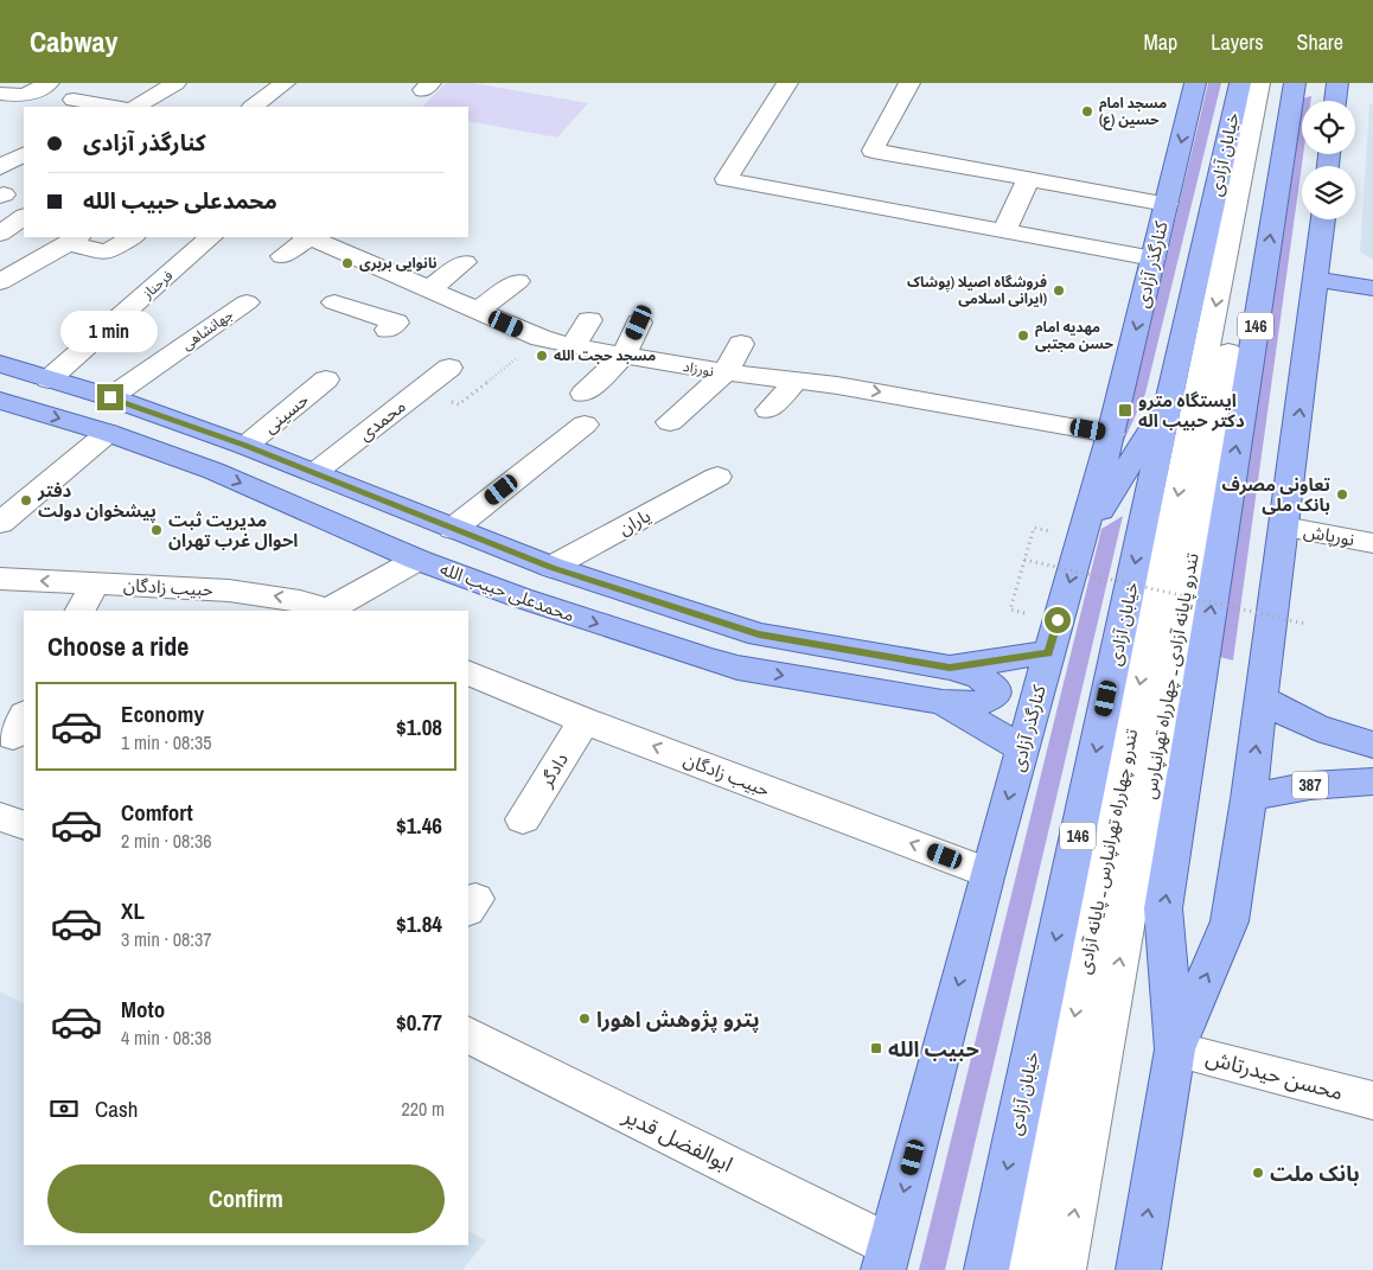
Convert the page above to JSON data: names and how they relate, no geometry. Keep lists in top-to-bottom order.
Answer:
{
  "streets": {
    "main road": [
      "خیابان آزادی",
      "کنارگذر آزادی",
      "146",
      "محمدعلی حبیب الله",
      "387"
    ],
    "street": [
      "فرحناز",
      "جهانشاهی",
      "نورزاد",
      "حسینی",
      "محمدی",
      "یاران",
      "نورپاش",
      "حبیب زادگان",
      "تندرو پایانه آزادی ـ چهارراه تهرانپارس",
      "دادگر",
      "تندرو چهارراه تهرانپارس ـ پایانه آزادی",
      "محسن حیدرتاش",
      "ابوالفضل قدیر"
    ]
  },
  "crossings": [
    ["کنارگذر آزادی", "نورزاد"],
    ["کنارگذر آزادی", "حبیب زادگان"],
    ["کنارگذر آزادی", "محمدعلی حبیب الله"],
    ["کنارگذر آزادی", "ابوالفضل قدیر"],
    ["146", "محسن حیدرتاش"],
    ["حبیب زادگان", "دادگر"]
  ],
  "one_way": ["حبیب زادگان", "تندرو پایانه آزادی ـ چهارراه تهرانپارس", "تندرو چهارراه تهرانپارس ـ پایانه آزادی"],
  "places": {
    "other": [
      "مسجد امام حسين (ع)",
      "نانوایی بربری",
      "فروشگاه اصیلا (پوشاک ایرانی اسلامی)",
      "مهدیه امام حسن مجتبی",
      "مسجد حجت الله",
      "تعاونی مصرف بانک ملی",
      "دفتر پیشخوان دولت",
      "مدیریت ثبت احوال غرب تهران",
      "پترو پژوهش اهورا",
      "بانک ملت"
    ],
    "transit": ["ایستگاه مترو دکتر حبیب اله", "حبیب الله"]
  },
  "page": {
    "header": "Cabway",
    "nav": ["Map", "Layers", "Share"],
    "banner": ["کنارگذر آزادی", "محمدعلی حبیب الله"],
    "bubble": "1 min",
    "heading": "Choose a ride",
    "list": [
      {
        "name": "Economy",
        "note": "1 min · 08:35",
        "value": "$1.08"
      },
      {
        "name": "Comfort",
        "note": "2 min · 08:36",
        "value": "$1.46"
      },
      {
        "name": "XL",
        "note": "3 min · 08:37",
        "value": "$1.84"
      },
      {
        "name": "Moto",
        "note": "4 min · 08:38",
        "value": "$0.77"
      }
    ],
    "pay": ["Cash", "220 m"],
    "buttons": "Confirm"
  }
}
